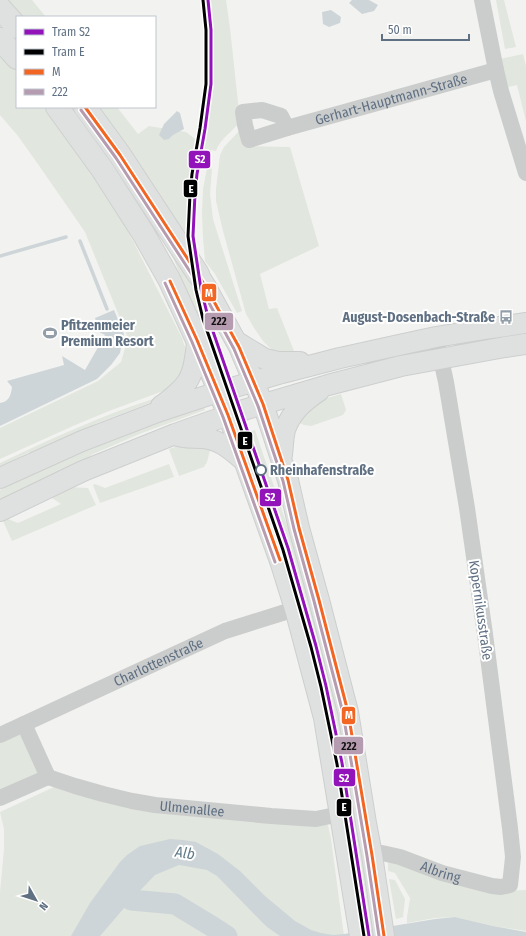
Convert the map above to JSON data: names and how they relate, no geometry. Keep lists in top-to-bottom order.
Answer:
{
  "streets": {
    "street": [
      "Gerhart-Hauptmann-Straße",
      "Kopernikusstraße",
      "Charlottenstraße",
      "Ulmenallee",
      "Albring"
    ]
  },
  "crossings": [
    ["Kopernikusstraße", "Albring"]
  ],
  "water": ["Alb"],
  "places": {
    "bus stop": ["August-Dosenbach-Straße"],
    "sports": ["Pfitzenmeier Premium Resort"],
    "other": ["Rheinhafenstraße"]
  },
  "lines": [
    "tram line S2",
    "tram line E",
    "transit line M",
    "transit line 222"
  ],
  "legend": [
    "Tram S2",
    "Tram E",
    "M",
    "222"
  ],
  "scale_bar": "50 m",
  "north": "bottom right"
}
